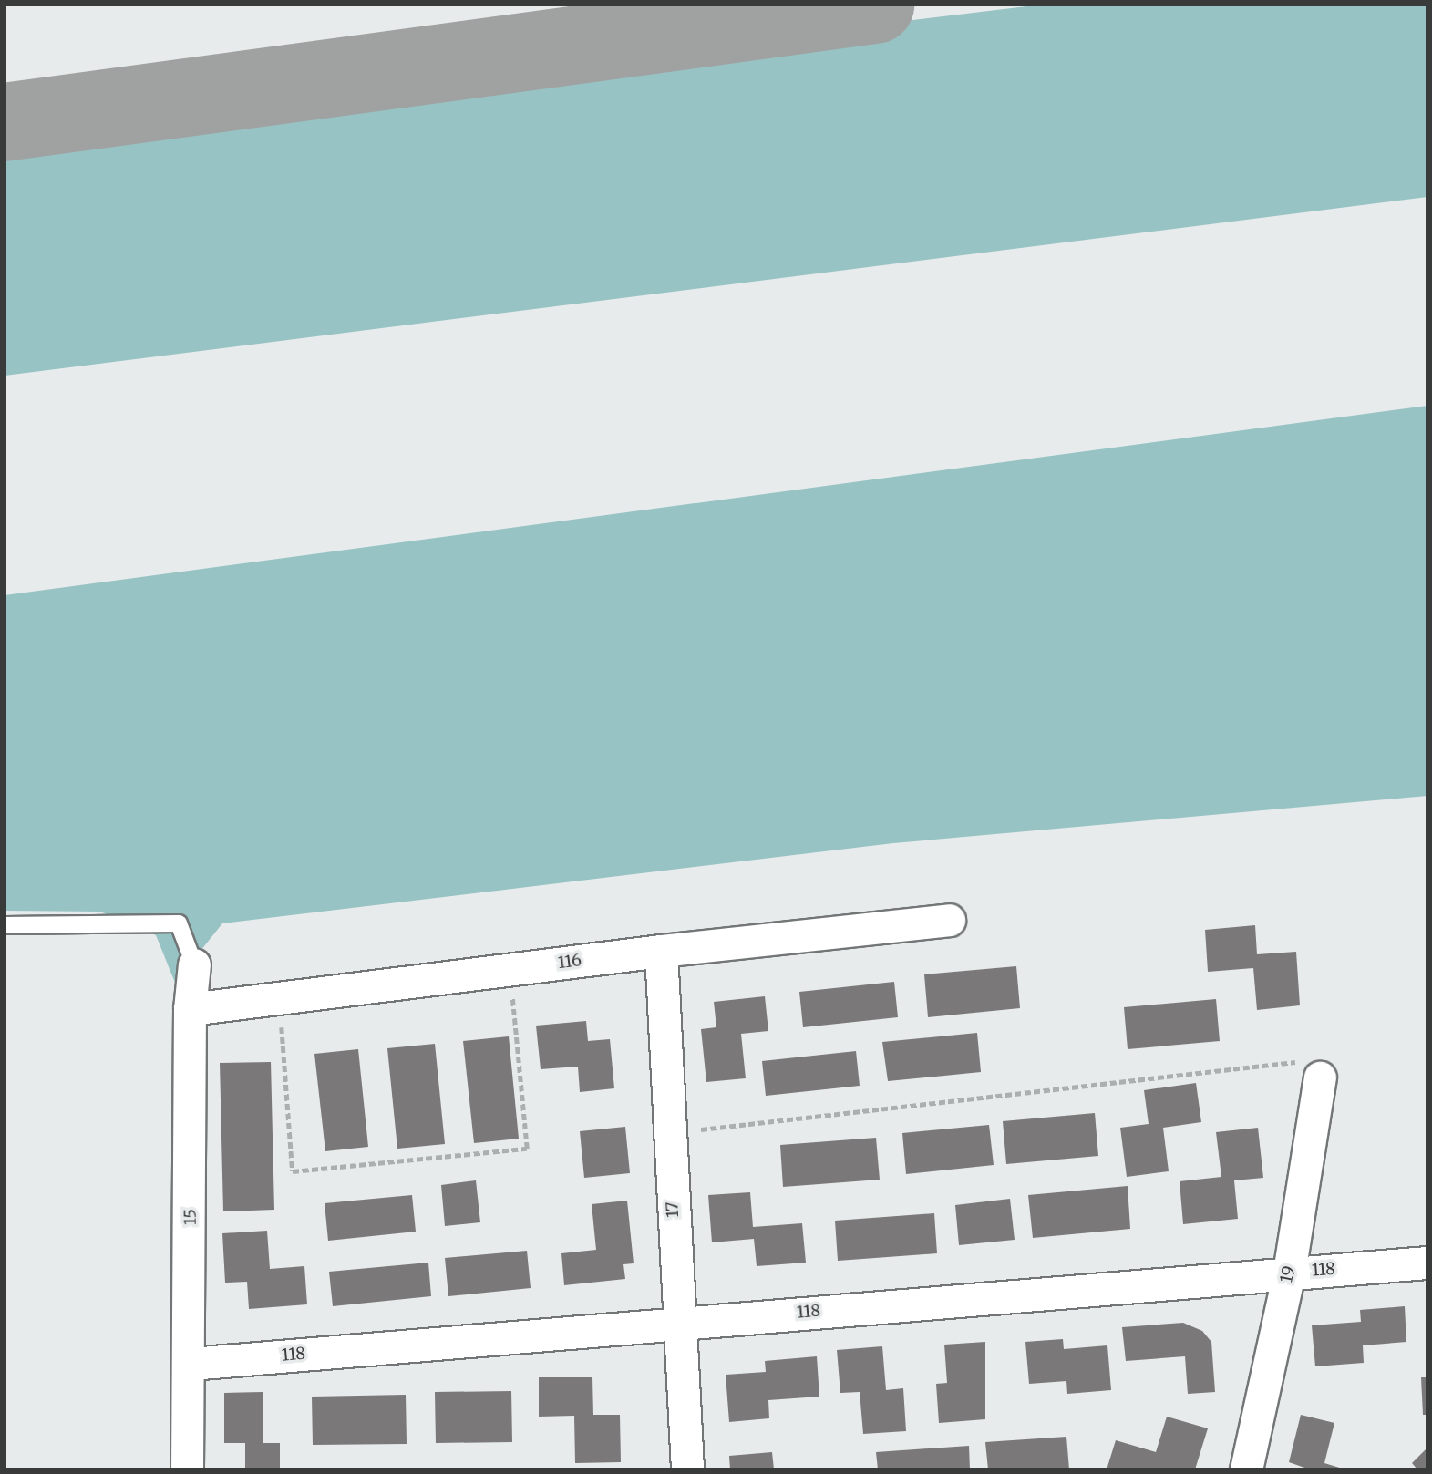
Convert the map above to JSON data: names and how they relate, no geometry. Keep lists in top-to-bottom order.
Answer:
{
  "streets": {
    "street": [
      "116",
      "17",
      "15",
      "118",
      "19"
    ]
  },
  "crossings": [
    ["116", "17"],
    ["116", "15"],
    ["17", "118"],
    ["15", "118"],
    ["118", "19"]
  ]
}
